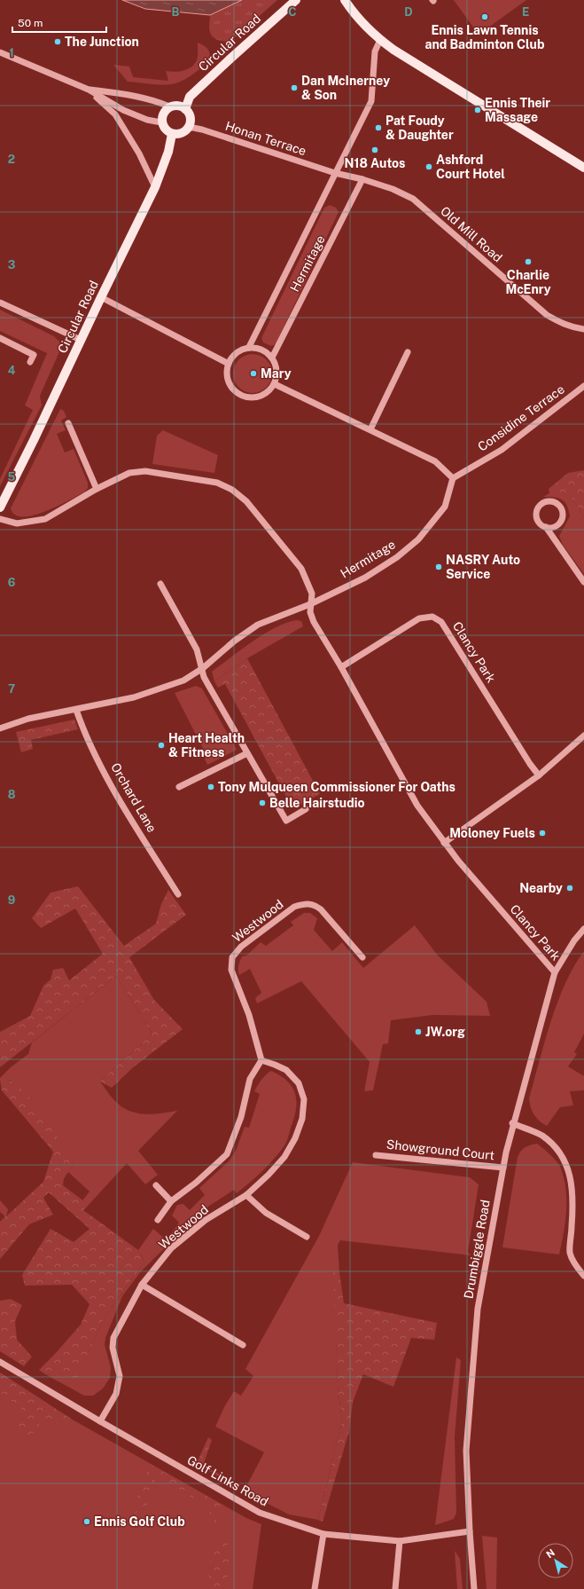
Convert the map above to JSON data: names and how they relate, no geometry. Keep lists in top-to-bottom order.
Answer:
{
  "streets": {
    "main road": ["Circular Road"],
    "street": [
      "Honan Terrace",
      "Old Mill Road",
      "Hermitage",
      "Considine Terrace",
      "Clancy Park",
      "Orchard Lane",
      "Westwood",
      "Showground Court",
      "Drumbiggle Road",
      "Golf Links Road"
    ]
  },
  "crossings": [
    ["Circular Road", "Honan Terrace"],
    ["Honan Terrace", "Old Mill Road"],
    ["Honan Terrace", "Hermitage"],
    ["Old Mill Road", "Hermitage"],
    ["Hermitage", "Considine Terrace"],
    ["Hermitage", "Clancy Park"],
    ["Clancy Park", "Drumbiggle Road"],
    ["Westwood", "Golf Links Road"],
    ["Showground Court", "Drumbiggle Road"],
    ["Drumbiggle Road", "Golf Links Road"]
  ],
  "places": [
    "Ennis Lawn Tennis and Badminton Club",
    "The Junction",
    "Dan McInerney & Son",
    "Ennis Their Massage",
    "Pat Foudy & Daughter",
    "N18 Autos",
    "Ashford Court Hotel",
    "Charlie McEnry",
    "Mary",
    "NASRY Auto Service",
    "Heart Health & Fitness",
    "Tony Mulqueen Commissioner For Oaths",
    "Belle Hairstudio",
    "Moloney Fuels",
    "Nearby",
    "JW.org",
    "Ennis Golf Club"
  ],
  "scale_bar": "50 m",
  "north": "top left",
  "grid": {
    "columns": [
      "B",
      "C",
      "D",
      "E"
    ],
    "rows": [
      "1",
      "2",
      "3",
      "4",
      "5",
      "6",
      "7",
      "8",
      "9"
    ]
  }
}
